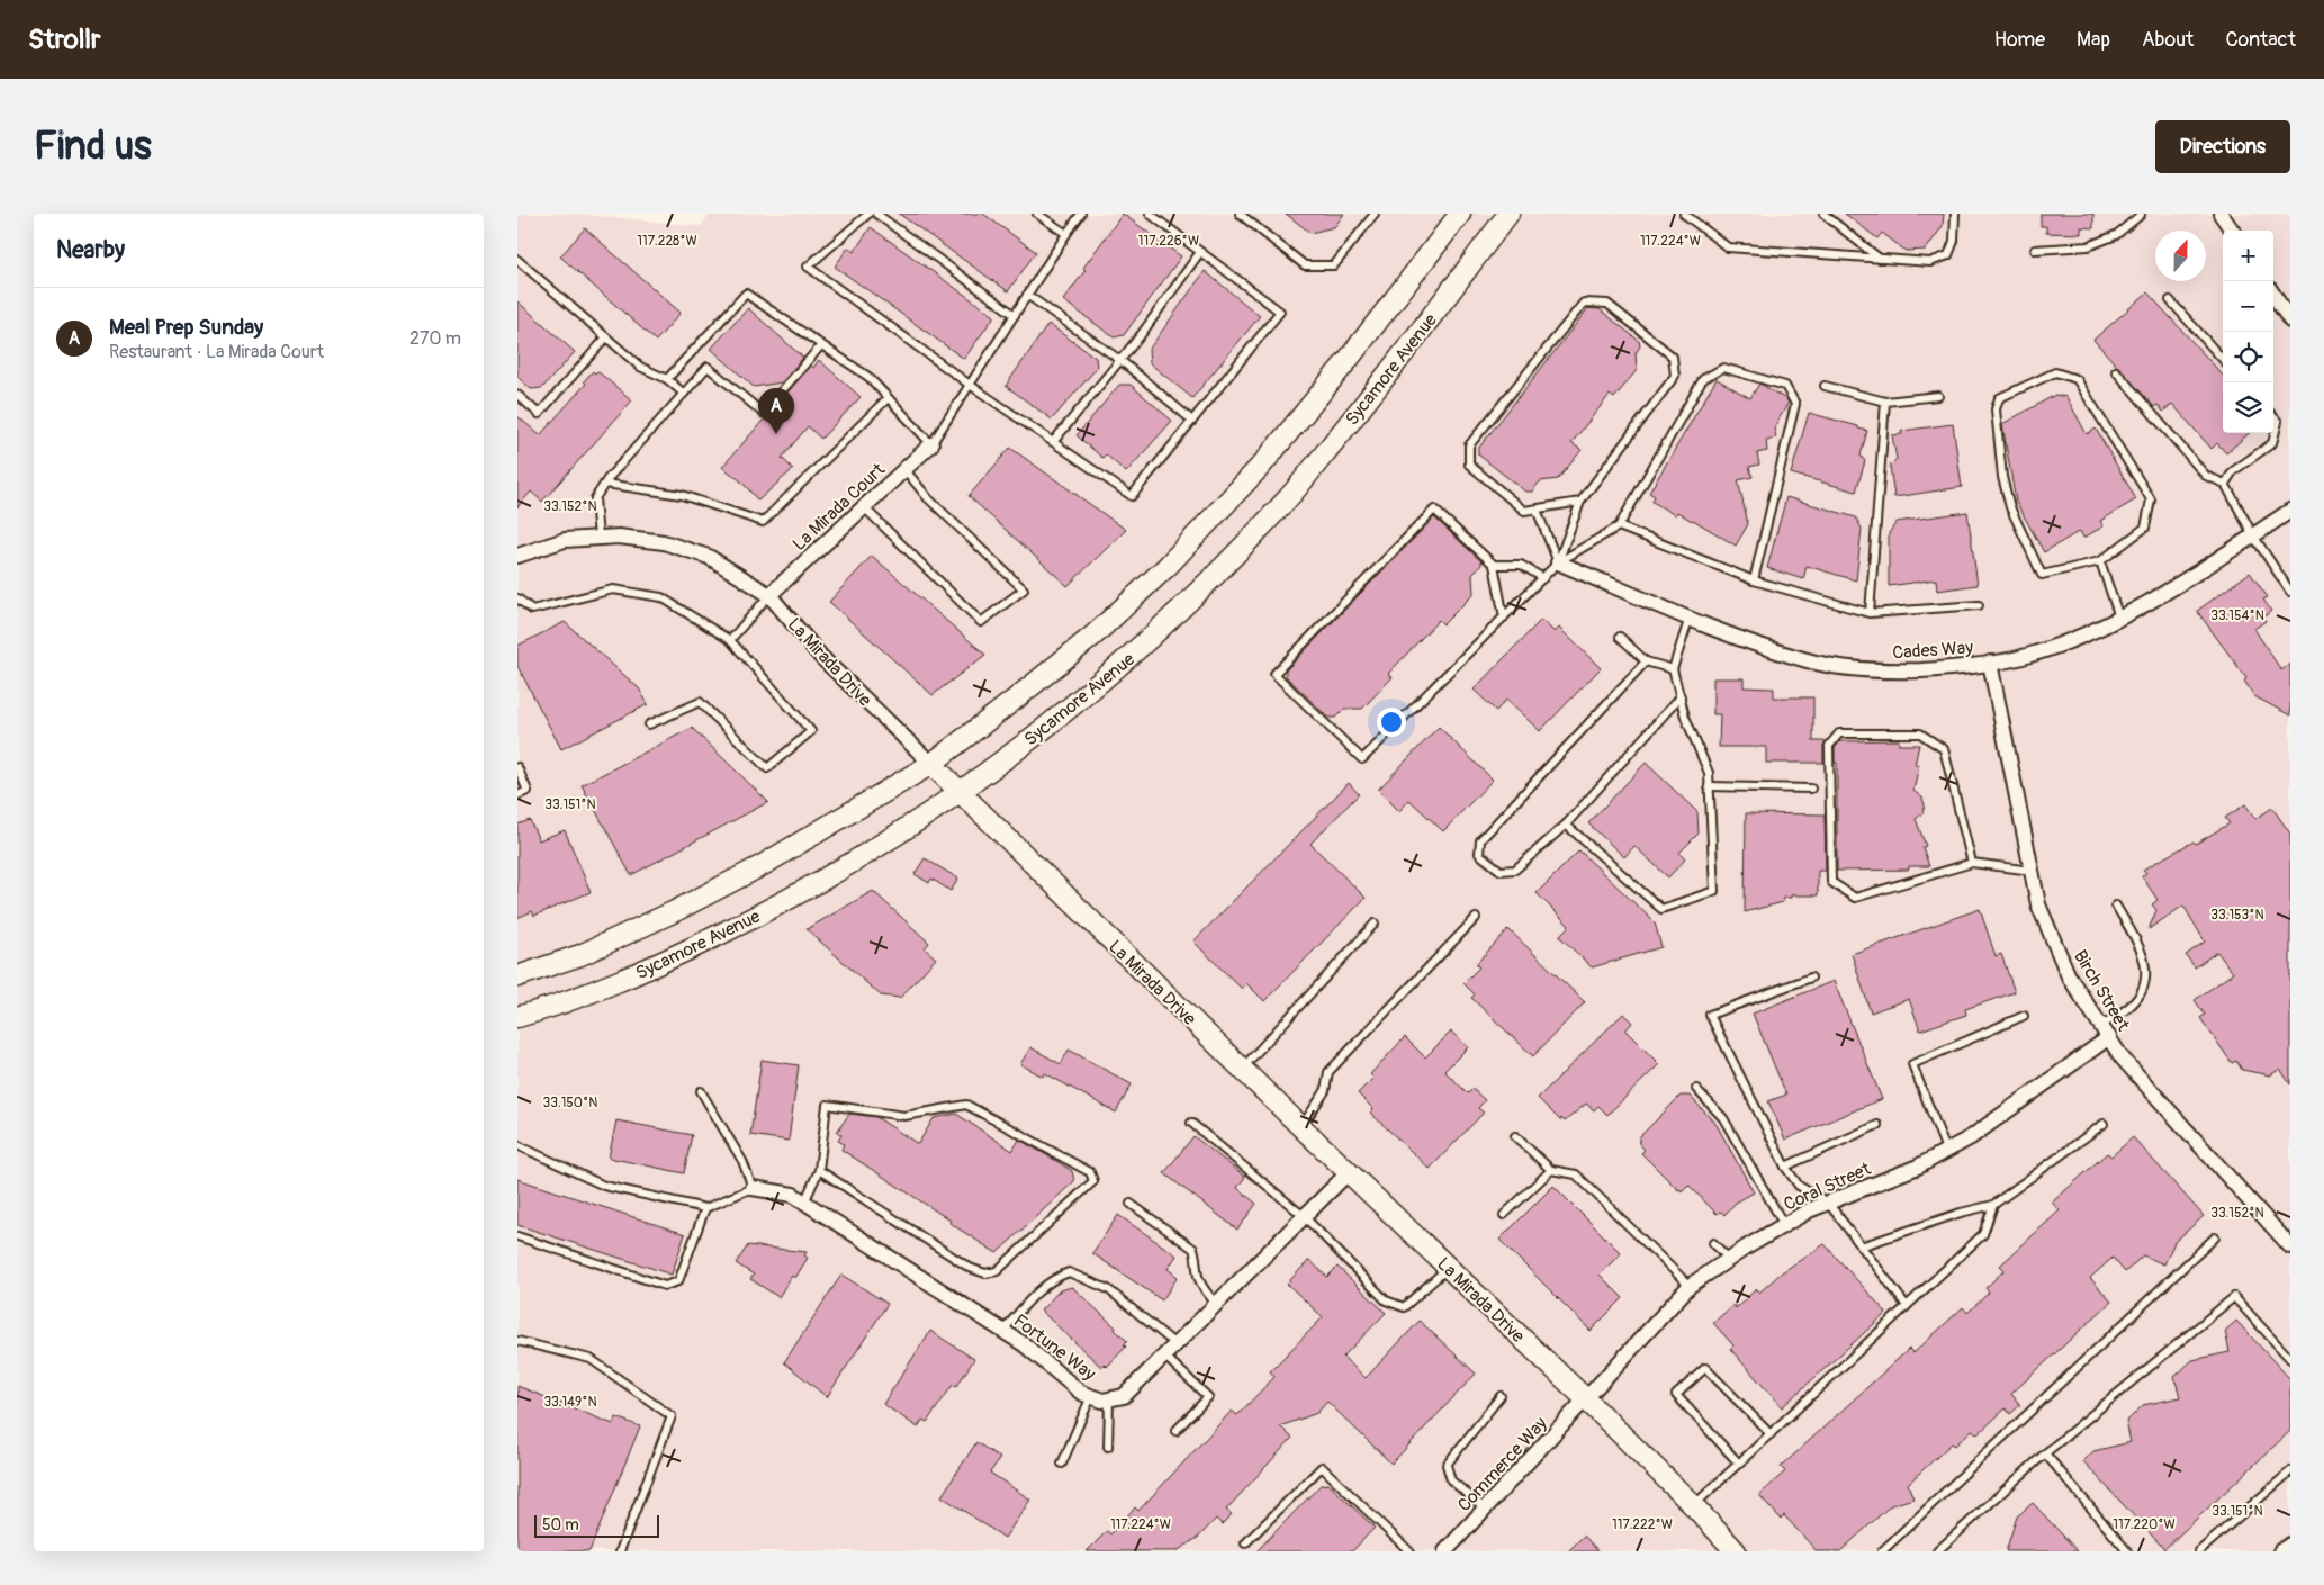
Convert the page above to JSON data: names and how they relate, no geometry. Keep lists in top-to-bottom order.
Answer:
{
  "streets": {
    "main road": ["Sycamore Avenue", "La Mirada Drive"],
    "street": [
      "La Mirada Court",
      "Cades Way",
      "Birch Street",
      "Coral Street",
      "Fortune Way",
      "Commerce Way"
    ]
  },
  "crossings": [
    ["Sycamore Avenue", "La Mirada Drive"],
    ["La Mirada Court", "La Mirada Drive"],
    ["Cades Way", "Birch Street"],
    ["La Mirada Drive", "Coral Street"],
    ["La Mirada Drive", "Fortune Way"],
    ["La Mirada Drive", "Commerce Way"],
    ["Birch Street", "Coral Street"],
    ["Coral Street", "Commerce Way"]
  ],
  "scale_bar": "50 m",
  "north": "top",
  "page": {
    "header": "Strollr",
    "nav": [
      "Home",
      "Map",
      "About",
      "Contact"
    ],
    "buttons": "Directions",
    "title": "Find us",
    "heading": "Nearby",
    "map_buttons": ["+", "−"],
    "list": [
      {
        "mark": "A",
        "name": "Meal Prep Sunday",
        "note": "Restaurant · La Mirada Court",
        "value": "270 m"
      }
    ],
    "pins": "A",
    "scale": "50 m"
  },
  "coordinates": [
    "117.226°W",
    "117.224°W",
    "117.228°W",
    "33.152°N",
    "33.154°N",
    "33.151°N",
    "33.153°N",
    "33.150°N",
    "33.149°N",
    "117.222°W",
    "117.220°W"
  ]
}
